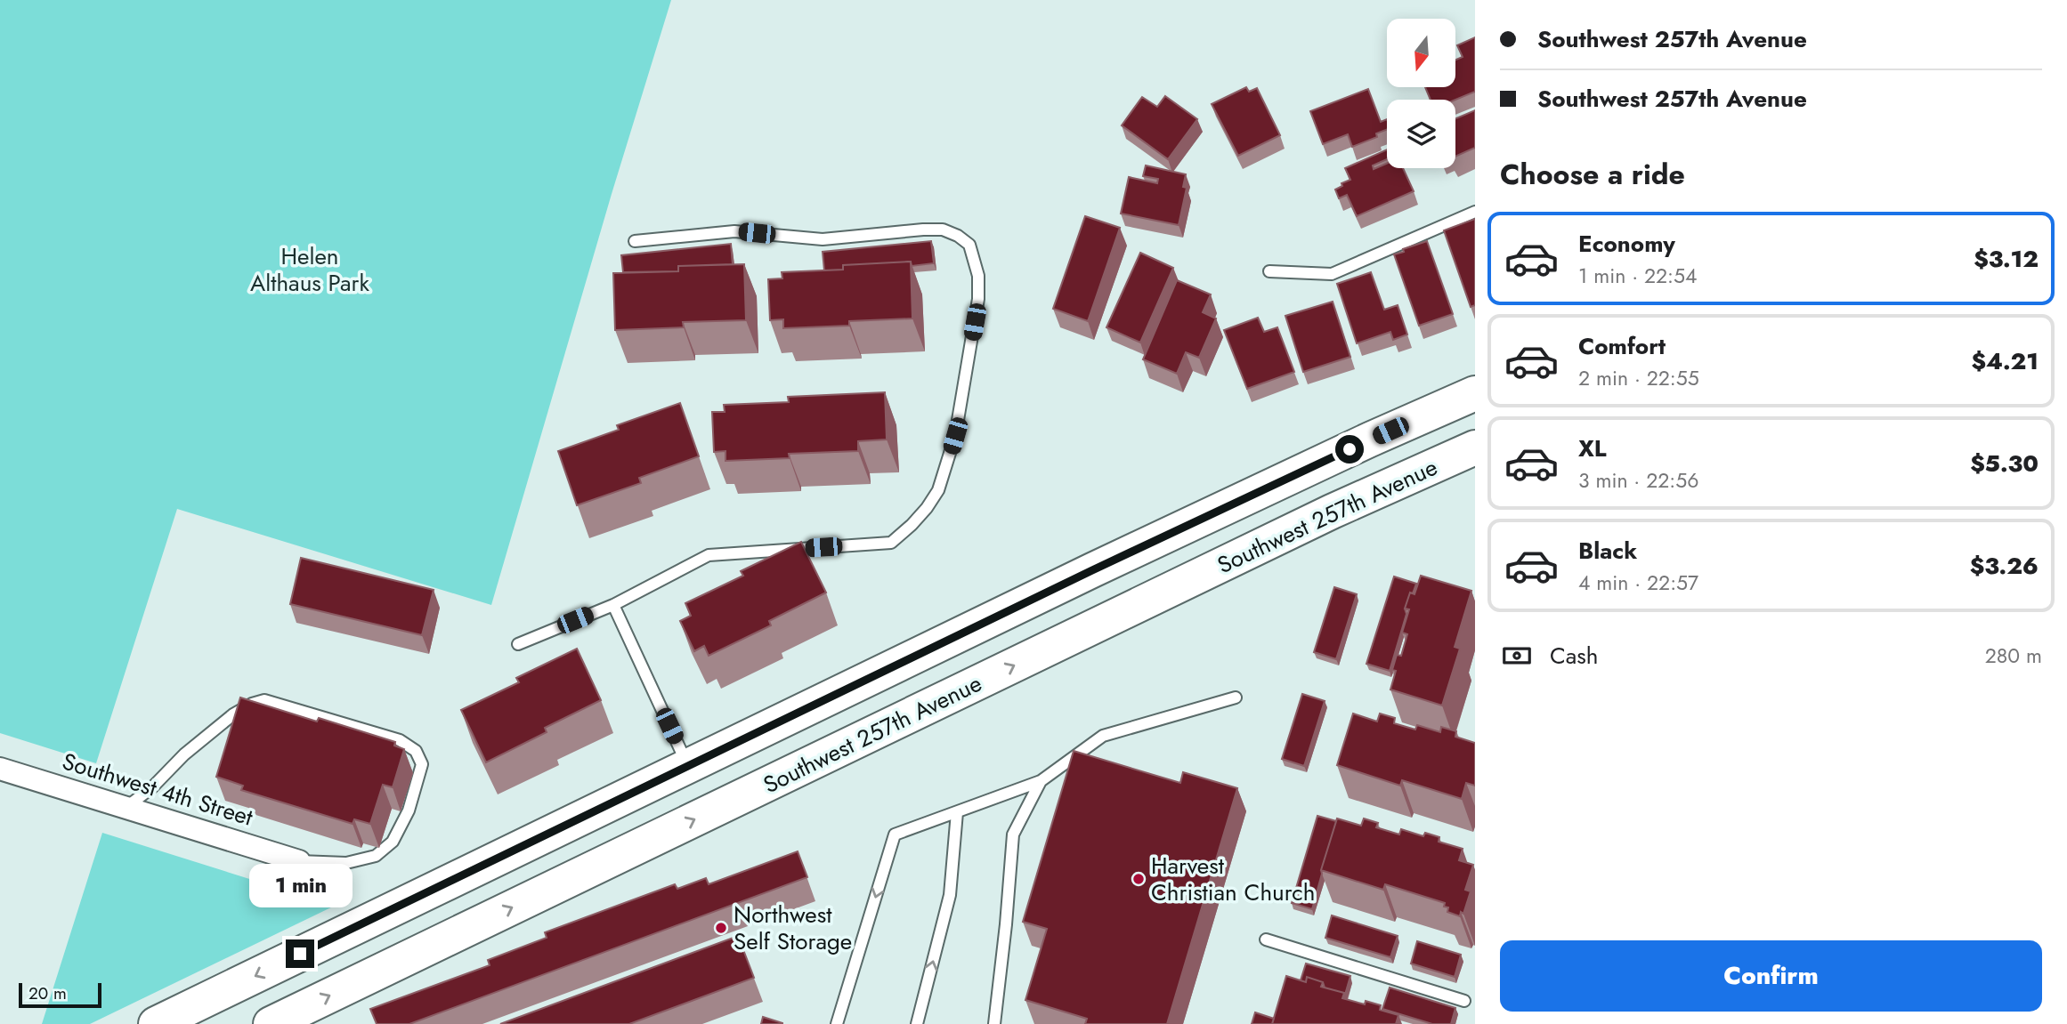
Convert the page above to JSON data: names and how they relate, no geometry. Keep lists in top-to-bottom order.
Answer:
{
  "streets": {
    "main road": ["Southwest 257th Avenue"],
    "street": ["Southwest 4th Street"]
  },
  "parks": ["Helen Althaus Park"],
  "places": ["Harvest Christian Church", "Northwest Self Storage"],
  "scale_bar": "20 m",
  "north": "bottom",
  "page": {
    "banner": ["Southwest 257th Avenue", "Southwest 257th Avenue"],
    "heading": "Choose a ride",
    "list": [
      {
        "name": "Economy",
        "note": "1 min · 22:54",
        "value": "$3.12"
      },
      {
        "name": "Comfort",
        "note": "2 min · 22:55",
        "value": "$4.21"
      },
      {
        "name": "XL",
        "note": "3 min · 22:56",
        "value": "$5.30"
      },
      {
        "name": "Black",
        "note": "4 min · 22:57",
        "value": "$3.26"
      }
    ],
    "pay": ["Cash", "280 m"],
    "bubble": "1 min",
    "buttons": "Confirm",
    "scale": "20 m"
  }
}
